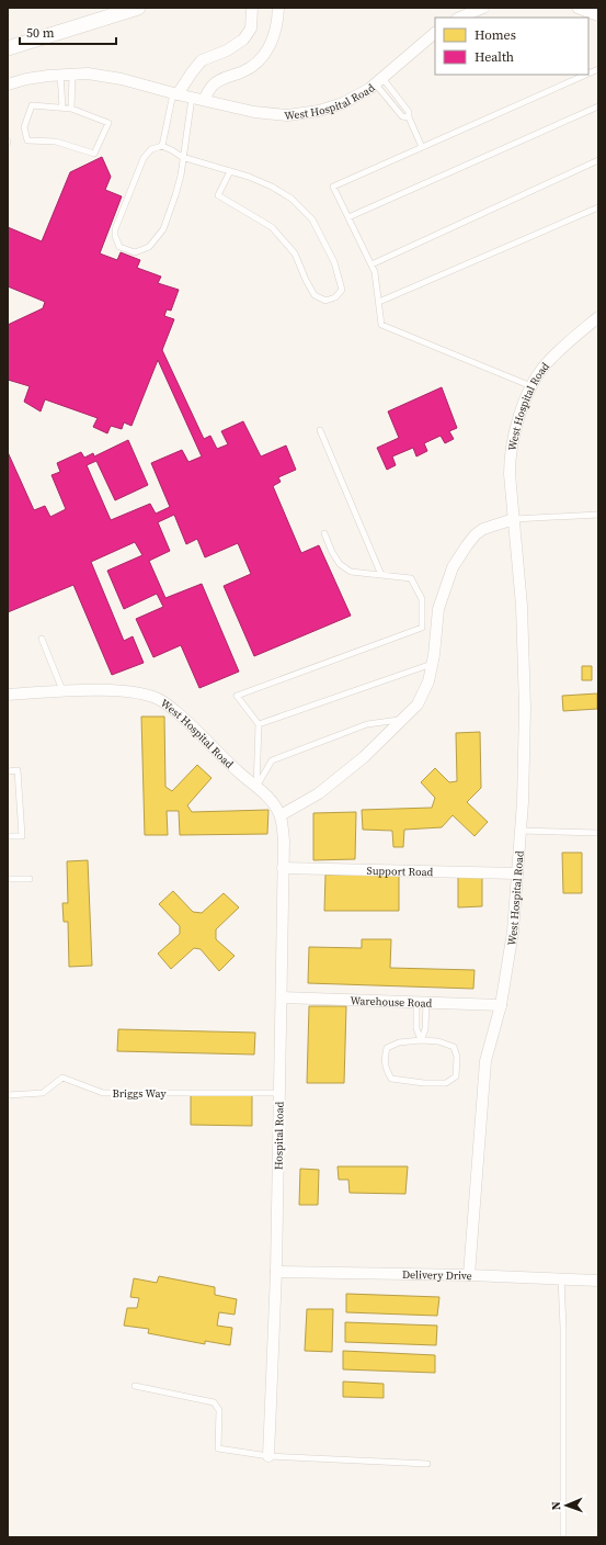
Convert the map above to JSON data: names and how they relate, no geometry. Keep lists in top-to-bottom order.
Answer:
{
  "streets": {
    "street": [
      "West Hospital Road",
      "Support Road",
      "Warehouse Road",
      "Hospital Road",
      "Delivery Drive"
    ],
    "lane": ["Briggs Way"]
  },
  "crossings": [
    ["West Hospital Road", "Support Road"],
    ["West Hospital Road", "Warehouse Road"],
    ["West Hospital Road", "Hospital Road"],
    ["West Hospital Road", "Delivery Drive"],
    ["Support Road", "Hospital Road"],
    ["Warehouse Road", "Hospital Road"],
    ["Briggs Way", "Hospital Road"],
    ["Hospital Road", "Delivery Drive"]
  ],
  "legend": ["Homes", "Health"],
  "scale_bar": "50 m",
  "north": "left"
}
